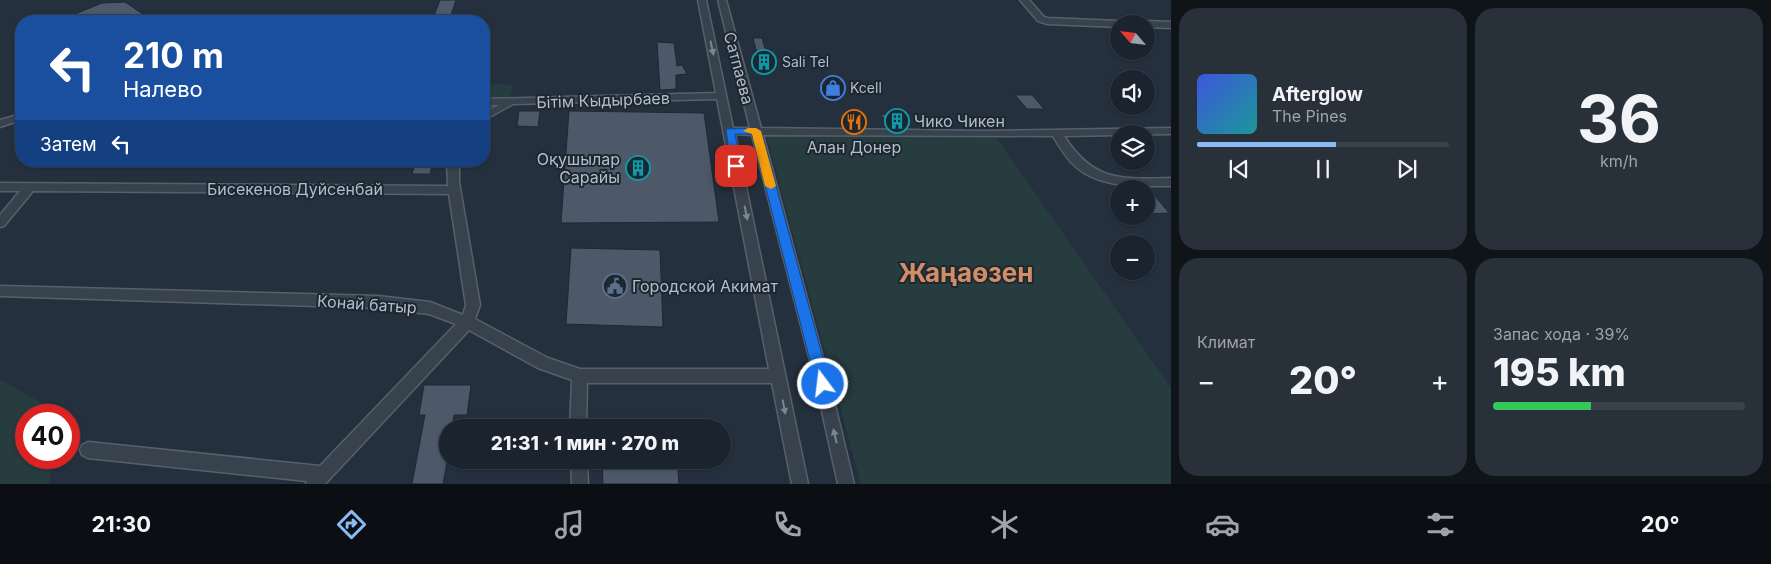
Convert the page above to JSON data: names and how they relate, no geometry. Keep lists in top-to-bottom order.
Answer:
{
  "streets": {
    "street": [
      "Сатпаева",
      "Бiтiм Кыдырбаев",
      "Бисекенов Дуйсенбай",
      "Конай батыр"
    ]
  },
  "crossings": [
    ["Сатпаева", "Бiтiм Кыдырбаев"],
    ["Сатпаева", "Конай батыр"]
  ],
  "districts": ["Жаңаөзен"],
  "places": {
    "building": ["Sali Tel", "Чико Чикен", "Оқушылар Сарайы"],
    "shop": ["Kcell"],
    "restaurant": ["Алан Донер"],
    "public building": ["Городской Акимат"]
  },
  "north": "top left",
  "page": {
    "tile": [
      ["36", "km/h"],
      "Климат",
      ["Запас хода · 39%", "195 km"]
    ],
    "map_buttons": ["+", "−"],
    "turn": ["210 m", "Налево"],
    "song": ["Afterglow", "The Pines"],
    "then": "Затем",
    "heat": ["−", "20°", "+"],
    "limit": "40",
    "trip": "21:31 · 1 мин · 270 m",
    "tabs": ["21:30", "20°"]
  }
}
